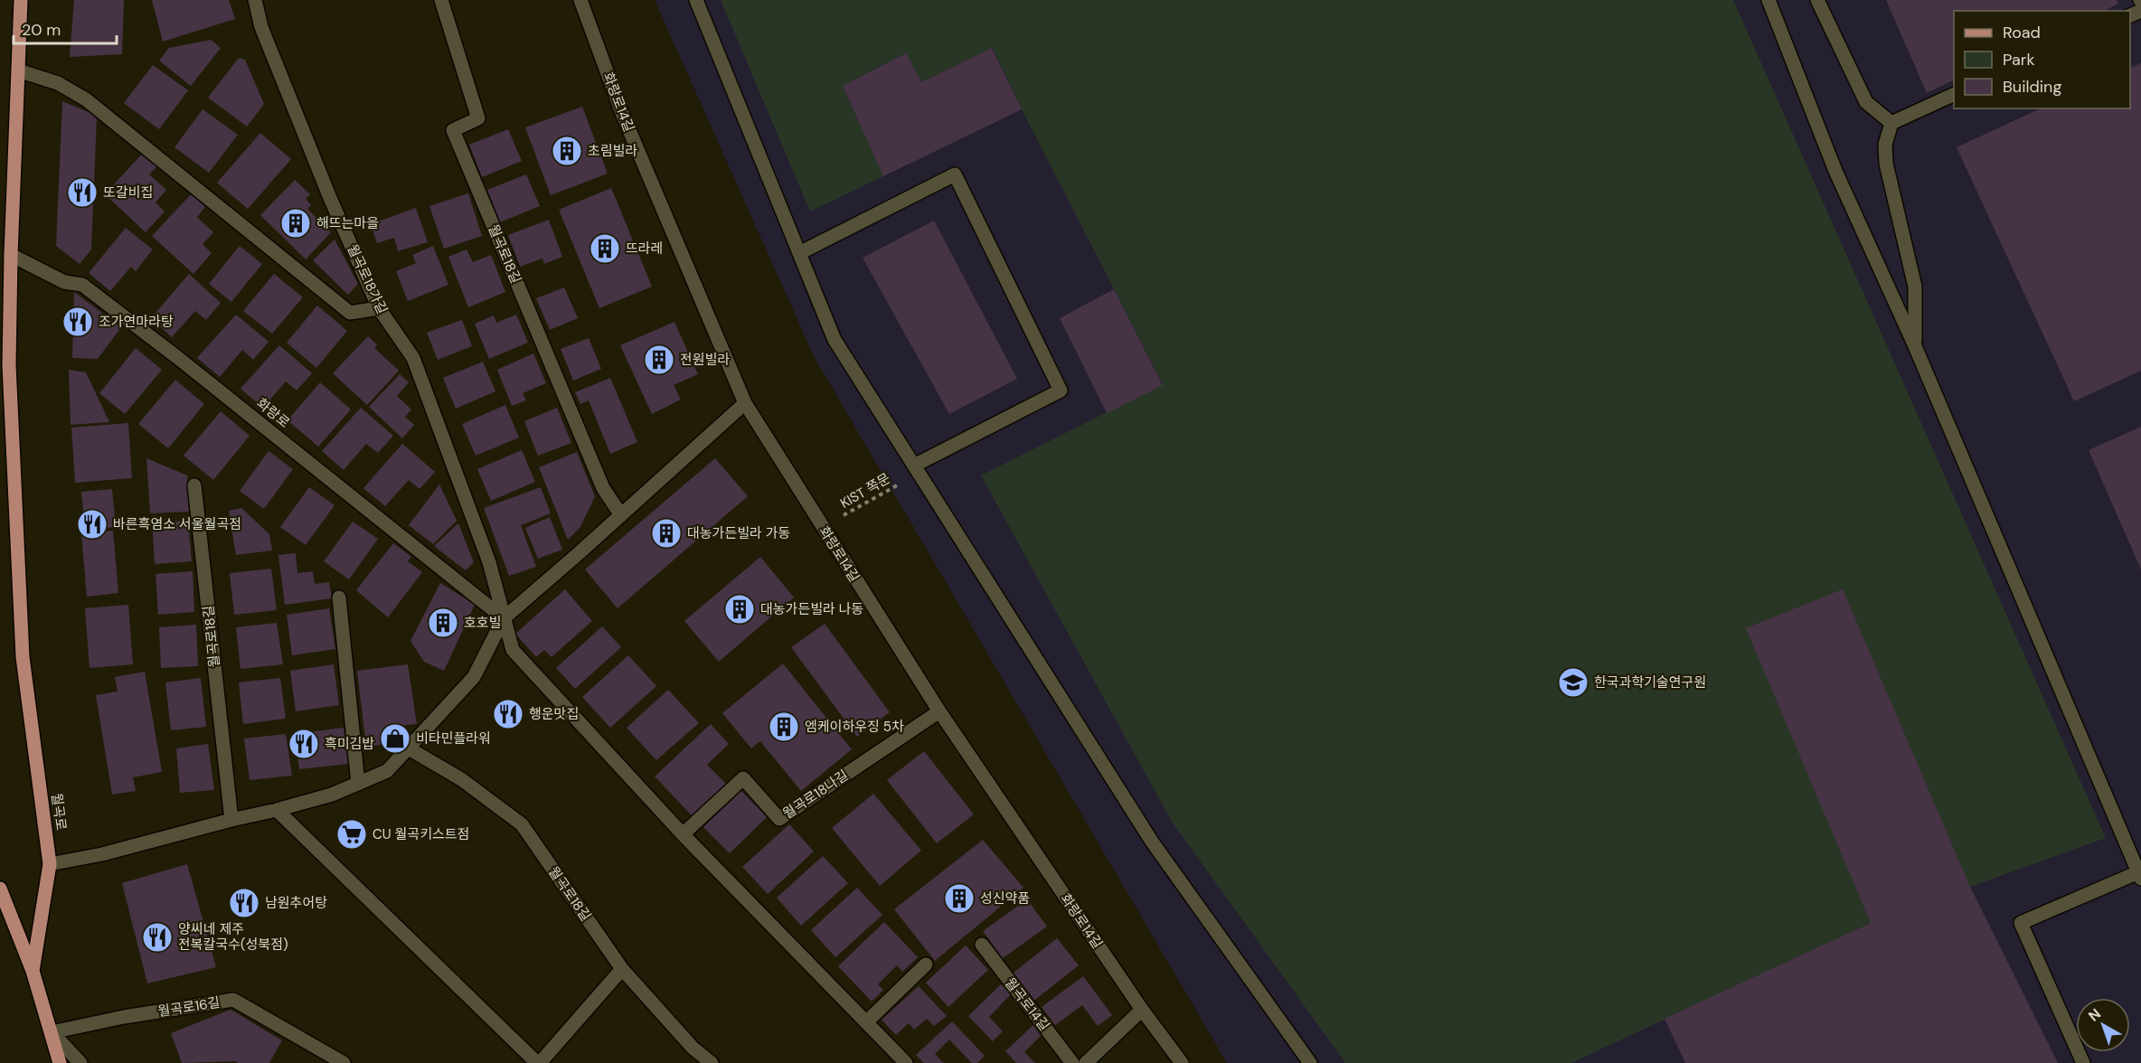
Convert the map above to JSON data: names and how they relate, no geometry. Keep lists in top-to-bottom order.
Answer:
{
  "streets": {
    "main road": ["월곡로"],
    "street": [
      "화랑로14길",
      "월곡로18길",
      "월곡로18가길",
      "화랑로",
      "월곡로18나길",
      "월곡로14길",
      "월곡로16길"
    ],
    "path": ["KIST 쪽문"]
  },
  "crossings": [
    ["화랑로14길", "KIST 쪽문"],
    ["화랑로14길", "월곡로18나길"],
    ["월곡로18가길", "화랑로"],
    ["화랑로", "월곡로"],
    ["월곡로", "월곡로16길"]
  ],
  "places": {
    "building": [
      "초림빌라",
      "해뜨는마을",
      "뜨라레",
      "전원빌라",
      "대농가든빌라 가동",
      "대농가든빌라 나동",
      "호호빌",
      "엠케이하우징 5차",
      "성신약품"
    ],
    "restaurant": [
      "또갈비집",
      "조가연마라탕",
      "바른흑염소 서울월곡점",
      "행운맛집",
      "흑미김밥",
      "남원추어탕",
      "양씨네 제주 전복칼국수(성북점)"
    ],
    "school or university": ["한국과학기술연구원"],
    "shop": ["비타민플라워"],
    "supermarket": ["CU 월곡키스트점"]
  },
  "legend": ["Road", "Park", "Building"],
  "scale_bar": "20 m",
  "north": "top left"
}
